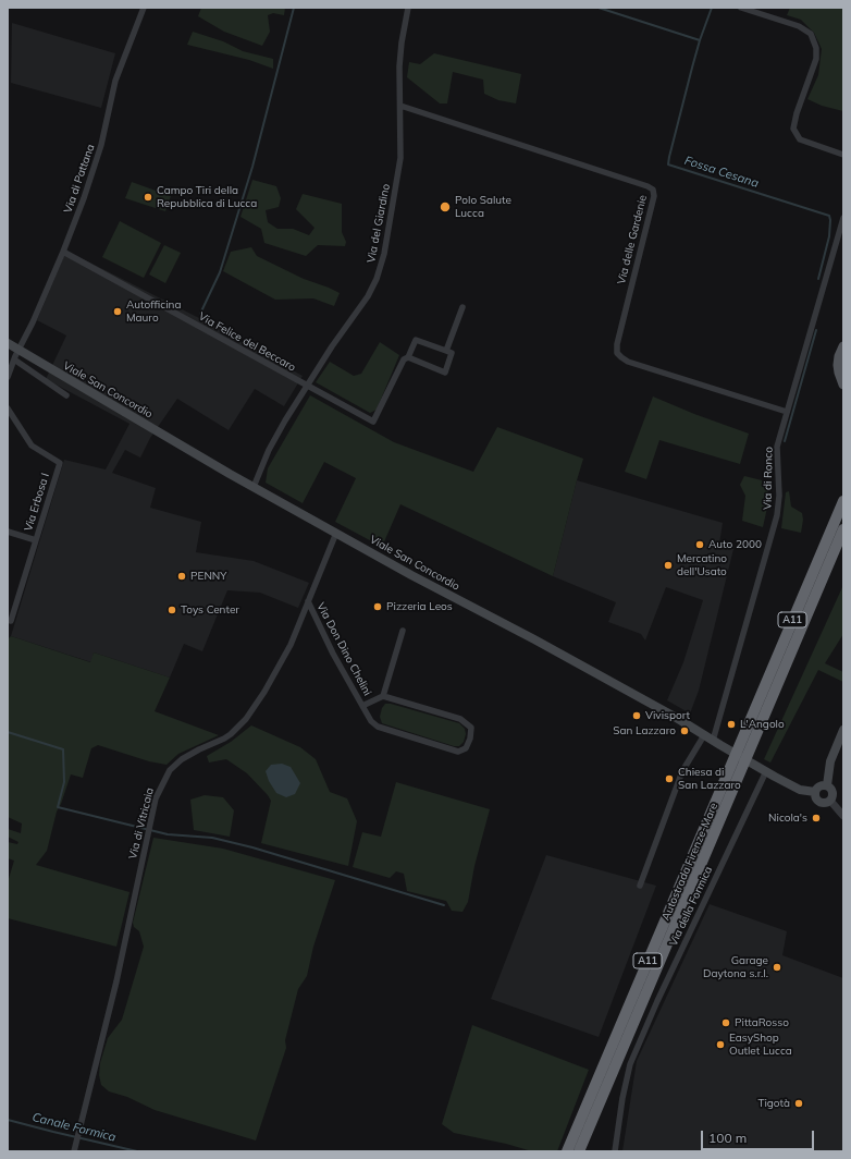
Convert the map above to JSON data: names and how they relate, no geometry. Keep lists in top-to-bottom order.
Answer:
{
  "streets": {
    "highway": ["A11", "Autostrada Firenze-Mare"],
    "main road": ["Viale San Concordio"],
    "street": [
      "Via di Pattana",
      "Via del Giardino",
      "Via delle Gardenie",
      "Via Felice del Beccaro",
      "Via di Ronco",
      "Via Erbosa I",
      "Via Don Dino Chelini",
      "Via di Vitricaia",
      "Via della Formica"
    ]
  },
  "crossings": [
    ["Via di Pattana", "Via Felice del Beccaro"],
    ["Via di Pattana", "Viale San Concordio"],
    ["Via del Giardino", "Via delle Gardenie"],
    ["Via del Giardino", "Via Felice del Beccaro"],
    ["Via del Giardino", "Viale San Concordio"],
    ["Via delle Gardenie", "Via di Ronco"],
    ["Viale San Concordio", "Via di Ronco"],
    ["Viale San Concordio", "Via di Vitricaia"],
    ["Viale San Concordio", "Via della Formica"],
    ["Via Don Dino Chelini", "Via di Vitricaia"]
  ],
  "water": ["Fossa Cesana", "Canale Formica"],
  "places": [
    "Campo Tiri della Repubblica di Lucca",
    "Polo Salute Lucca",
    "Autofficina Mauro",
    "Auto 2000",
    "Mercatino dell'Usato",
    "PENNY",
    "Pizzeria Leos",
    "Toys Center",
    "Vivisport",
    "L'Angolo",
    "San Lazzaro",
    "Chiesa di San Lazzaro",
    "Nicola's",
    "Garage Daytona s.r.l.",
    "PittaRosso",
    "EasyShop Outlet Lucca",
    "Tigotà"
  ],
  "scale_bar": "100 m"
}
